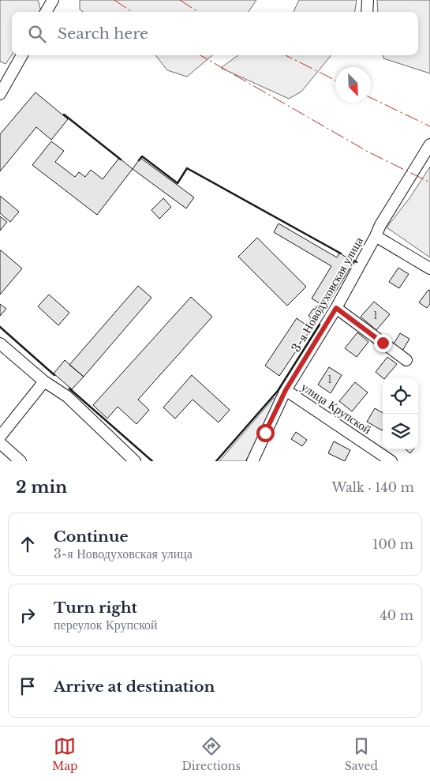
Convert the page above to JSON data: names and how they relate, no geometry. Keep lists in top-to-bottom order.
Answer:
{
  "streets": {
    "street": ["3-я Новодуховская улица", "улица Крупской"]
  },
  "crossings": [
    ["3-я Новодуховская улица", "улица Крупской"]
  ],
  "house_numbers": ["1", "1"],
  "north": "bottom right",
  "page": {
    "search": "Search here",
    "heading": ["2 min", "Walk · 140 m"],
    "list": [
      ["Continue", "3-я Новодуховская улица", "100 m"],
      ["Turn right", "переулок Крупской", "40 m"],
      "Arrive at destination"
    ],
    "nav": ["Map", "Directions", "Saved"]
  }
}
